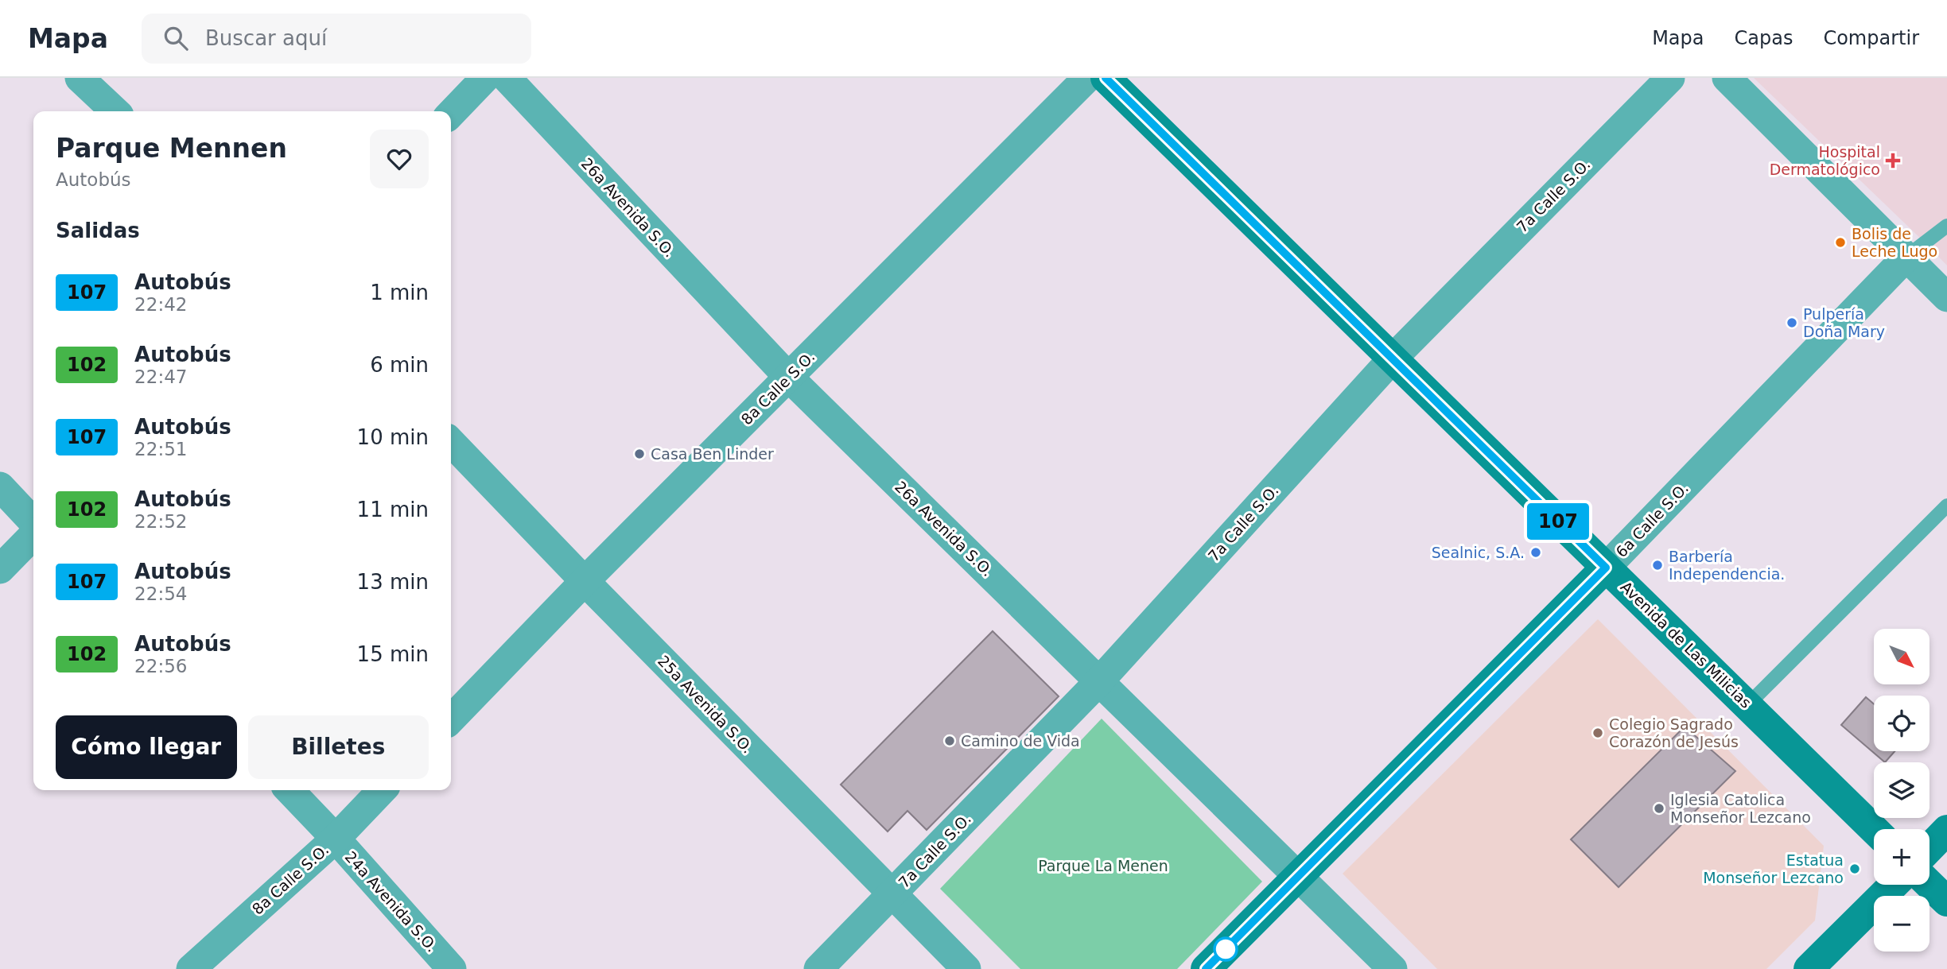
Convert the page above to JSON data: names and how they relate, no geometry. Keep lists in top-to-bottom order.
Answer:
{
  "streets": {
    "main road": ["6a Calle S.O.", "Avenida de Las Milicias"],
    "street": [
      "7a Calle S.O.",
      "26a Avenida S.O.",
      "8a Calle S.O.",
      "25a Avenida S.O.",
      "24a Avenida S.O."
    ]
  },
  "crossings": [
    ["7a Calle S.O.", "26a Avenida S.O."],
    ["7a Calle S.O.", "Avenida de Las Milicias"],
    ["7a Calle S.O.", "25a Avenida S.O."],
    ["26a Avenida S.O.", "8a Calle S.O."],
    ["26a Avenida S.O.", "6a Calle S.O."],
    ["8a Calle S.O.", "25a Avenida S.O."],
    ["8a Calle S.O.", "24a Avenida S.O."],
    ["6a Calle S.O.", "Avenida de Las Milicias"]
  ],
  "parks": ["Parque La Menen"],
  "places": {
    "health": ["Hospital Dermatológico"],
    "other": [
      "Bolis de Leche Lugo",
      "Pulpería Doña Mary",
      "Casa Ben Linder",
      "Sealnic, S.A.",
      "Barbería Independencia.",
      "Colegio Sagrado Corazón de Jesús",
      "Camino de Vida",
      "Iglesia Catolica Monseñor Lezcano",
      "Estatua Monseñor Lezcano"
    ]
  },
  "lines": ["bus line 107"],
  "north": "bottom right",
  "page": {
    "header": "Mapa",
    "search": "Buscar aquí",
    "nav": ["Mapa", "Capas", "Compartir"],
    "on_map": "107",
    "heading": [
      ["Parque Mennen", "Autobús"],
      "Salidas"
    ],
    "list": [
      {
        "mark": "107",
        "name": "Autobús",
        "note": "22:42",
        "value": "1 min"
      },
      {
        "mark": "102",
        "name": "Autobús",
        "note": "22:47",
        "value": "6 min"
      },
      {
        "mark": "107",
        "name": "Autobús",
        "note": "22:51",
        "value": "10 min"
      },
      {
        "mark": "102",
        "name": "Autobús",
        "note": "22:52",
        "value": "11 min"
      },
      {
        "mark": "107",
        "name": "Autobús",
        "note": "22:54",
        "value": "13 min"
      },
      {
        "mark": "102",
        "name": "Autobús",
        "note": "22:56",
        "value": "15 min"
      }
    ],
    "map_buttons": ["+", "−"],
    "buttons": ["Cómo llegar", "Billetes"]
  }
}
